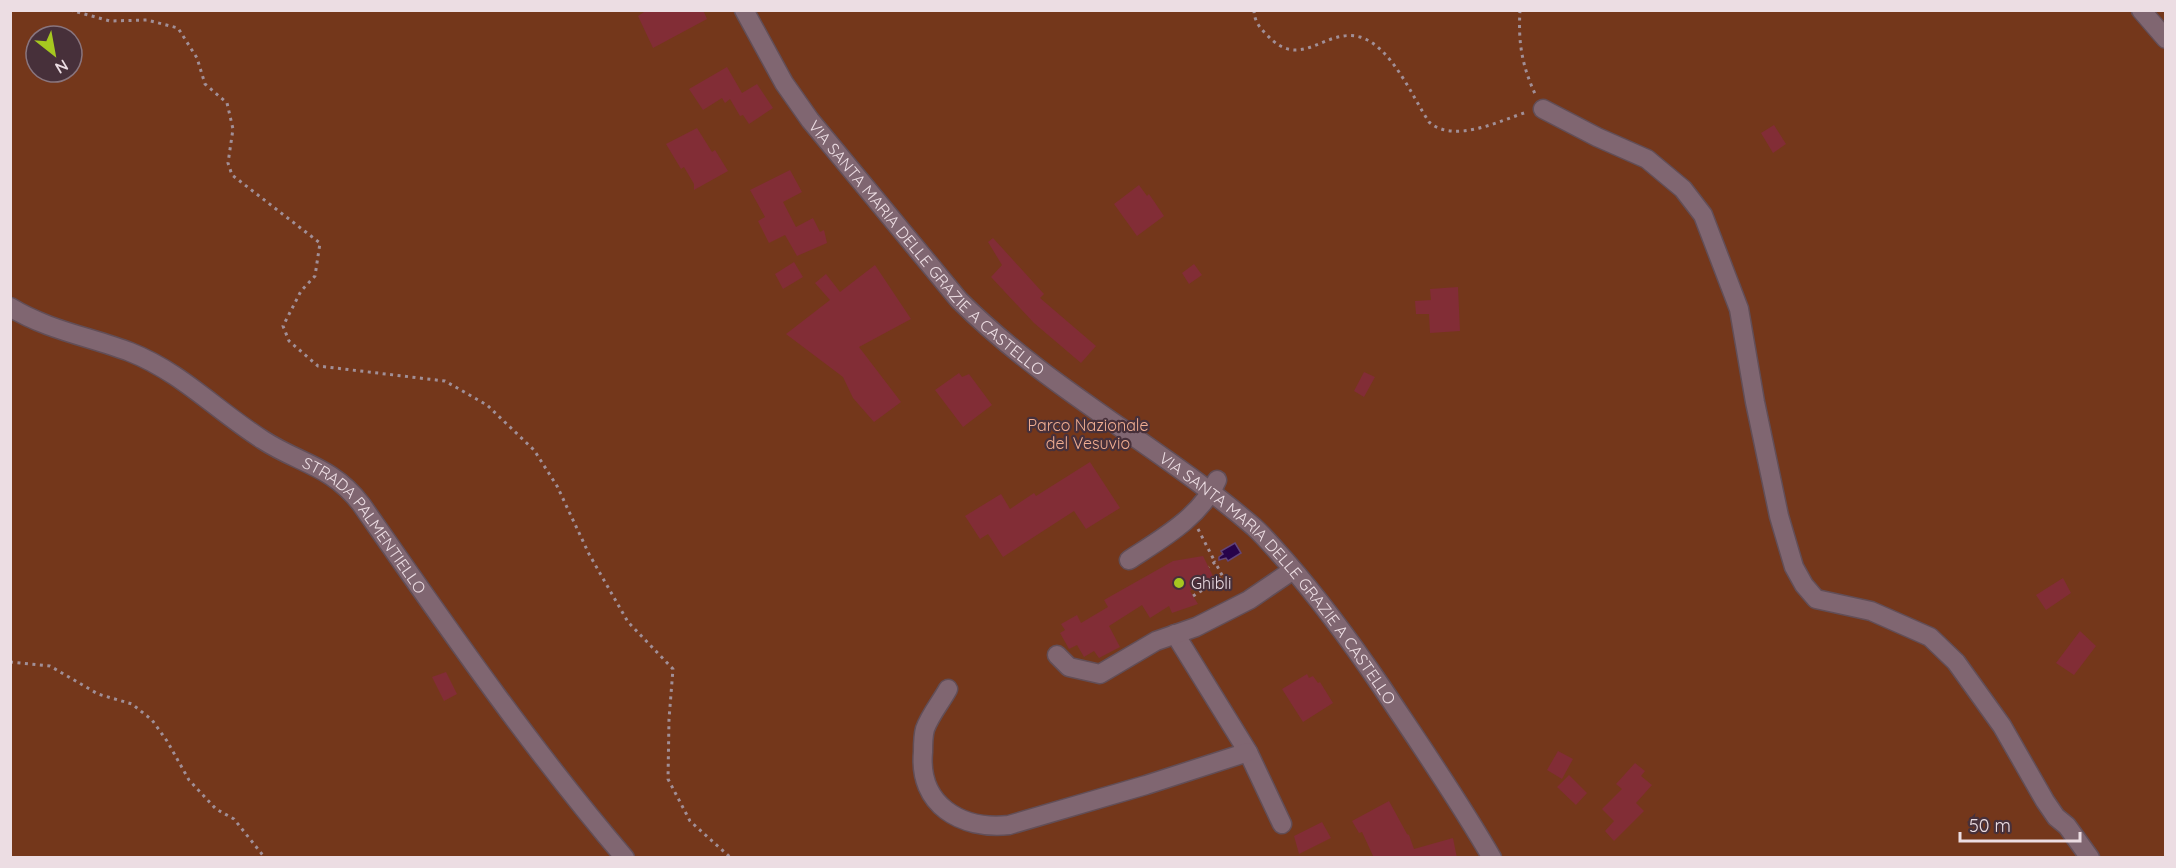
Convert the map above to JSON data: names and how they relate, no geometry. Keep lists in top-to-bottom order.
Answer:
{
  "streets": {
    "street": ["VIA SANTA MARIA DELLE GRAZIE A CASTELLO", "STRADA PALMENTIELLO"]
  },
  "parks": ["Parco Nazionale del Vesuvio"],
  "places": ["Ghibli"],
  "scale_bar": "50 m",
  "north": "bottom right"
}
